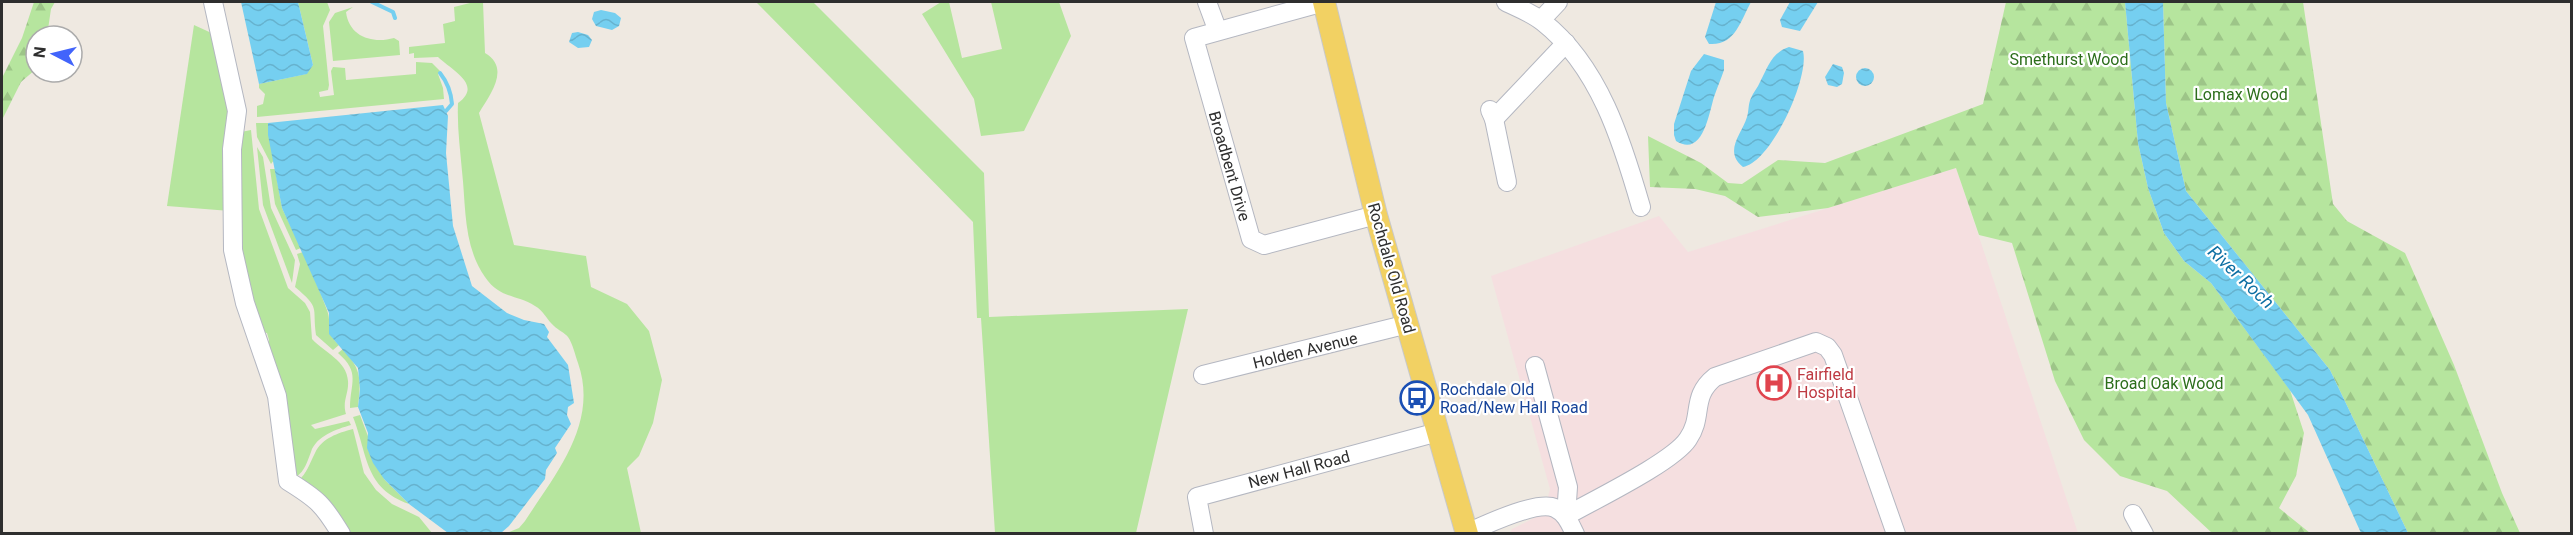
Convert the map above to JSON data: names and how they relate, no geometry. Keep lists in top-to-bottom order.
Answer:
{
  "streets": {
    "main road": ["Rochdale Old Road"],
    "street": ["Broadbent Drive", "Holden Avenue", "New Hall Road"]
  },
  "crossings": [
    ["Broadbent Drive", "Rochdale Old Road"],
    ["Rochdale Old Road", "Holden Avenue"],
    ["Rochdale Old Road", "New Hall Road"]
  ],
  "water": ["River Roch"],
  "parks": ["Smethurst Wood", "Lomax Wood", "Broad Oak Wood"],
  "places": {
    "hospital": ["Fairfield Hospital"],
    "bus stop": ["Rochdale Old Road/New Hall Road"]
  },
  "north": "left"
}
